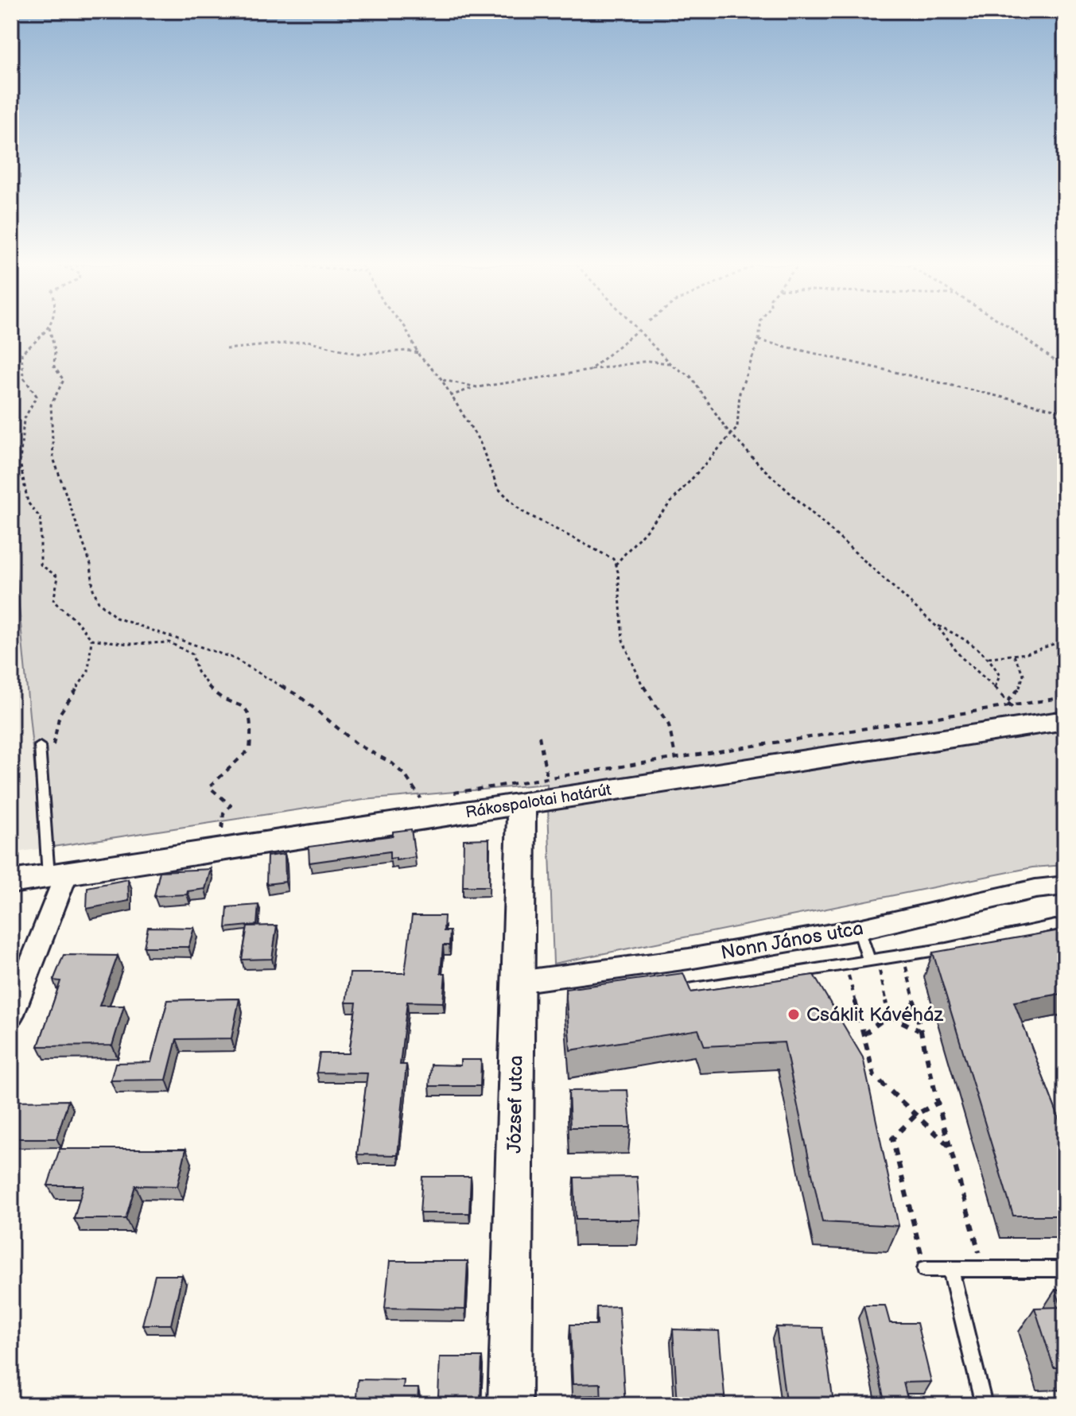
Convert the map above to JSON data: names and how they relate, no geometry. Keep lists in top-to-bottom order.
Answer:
{
  "streets": {
    "street": ["Rákospalotai határút", "Nonn János utca", "József utca"]
  },
  "crossings": [
    ["Rákospalotai határút", "József utca"],
    ["Nonn János utca", "József utca"]
  ],
  "places": ["Csáklit Kávéház"]
}
